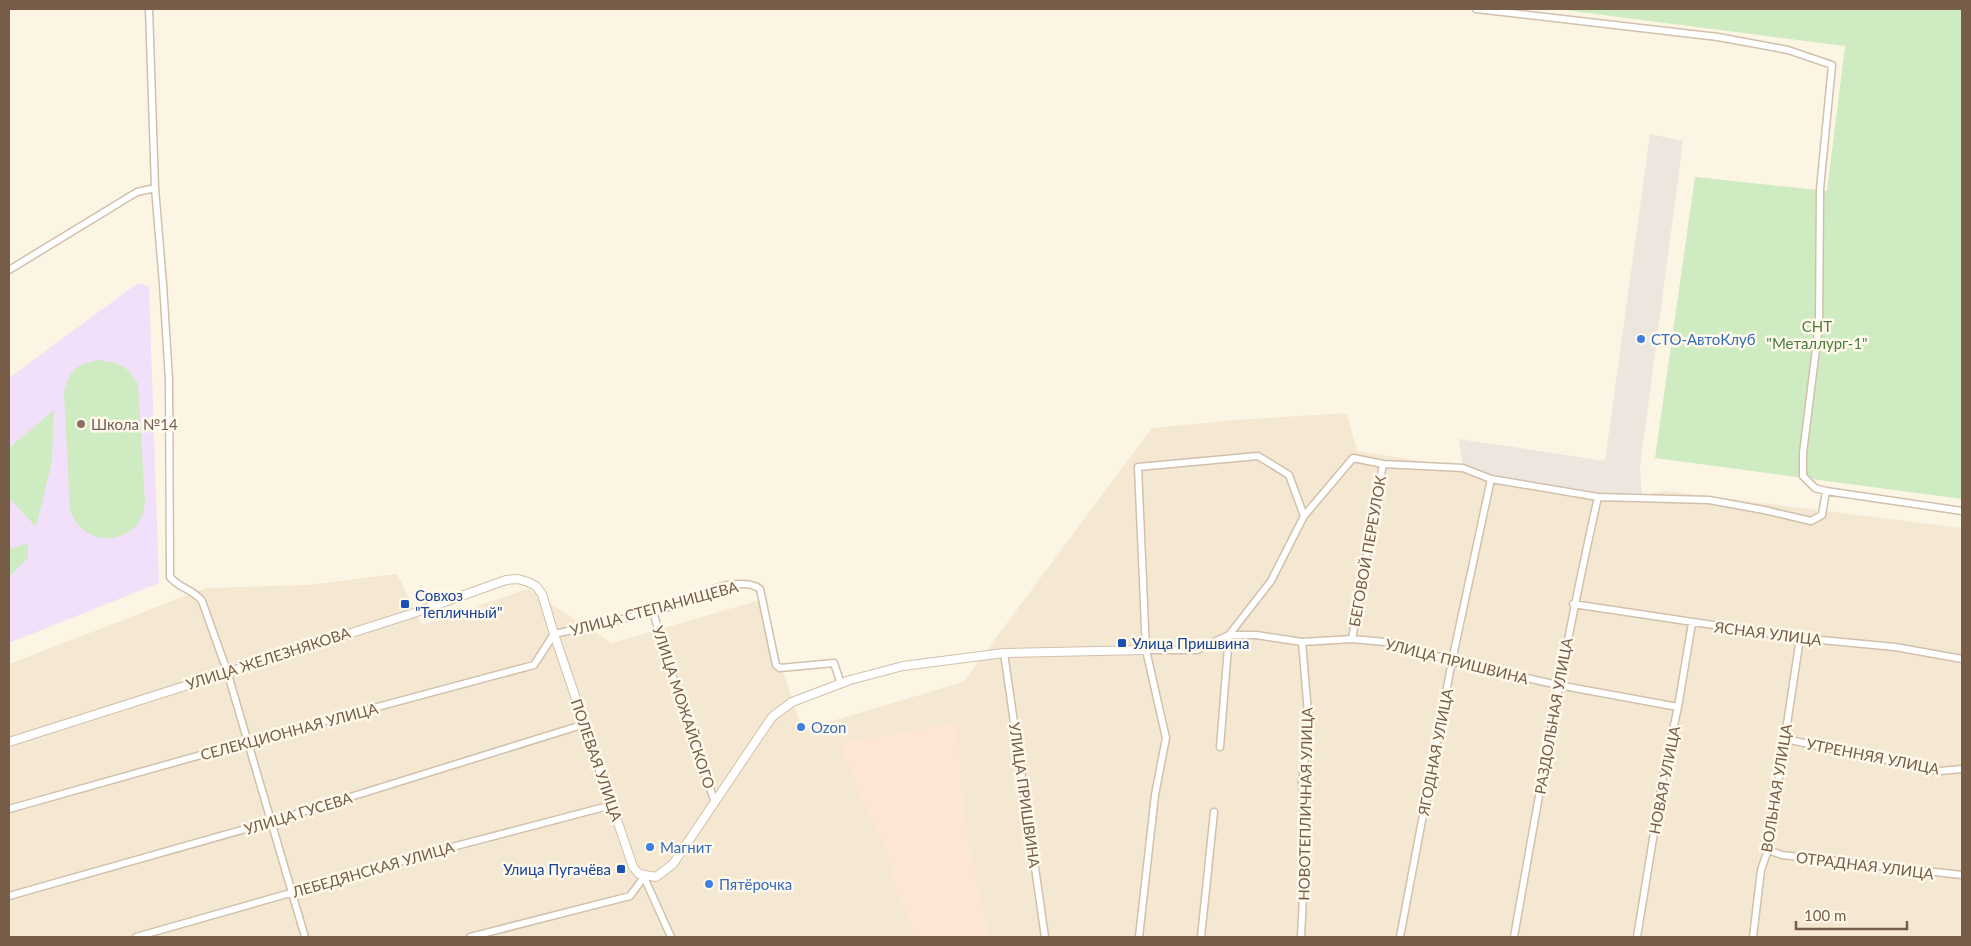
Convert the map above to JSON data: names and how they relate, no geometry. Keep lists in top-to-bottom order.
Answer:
{
  "streets": {
    "street": [
      "БЕГОВОЙ ПЕРЕУЛОК",
      "УЛИЦА СТЕПАНИЩЕВА",
      "ЯСНАЯ УЛИЦА",
      "УЛИЦА ЖЕЛЕЗНЯКОВА",
      "УЛИЦА ПРИШВИНА",
      "УЛИЦА МОЖАЙСКОГО",
      "РАЗДОЛЬНАЯ УЛИЦА",
      "СЕЛЕКЦИОННАЯ УЛИЦА",
      "ЯГОДНАЯ УЛИЦА",
      "УТРЕННЯЯ УЛИЦА",
      "ПОЛЕВАЯ УЛИЦА",
      "НОВАЯ УЛИЦА",
      "ВОЛЬНАЯ УЛИЦА",
      "НОВОТЕПЛИЧНАЯ УЛИЦА",
      "УЛИЦА ГУСЕВА",
      "ОТРАДНАЯ УЛИЦА",
      "ЛЕБЕДЯНСКАЯ УЛИЦА"
    ]
  },
  "crossings": [
    ["БЕГОВОЙ ПЕРЕУЛОК", "УЛИЦА ПРИШВИНА"],
    ["УЛИЦА СТЕПАНИЩЕВА", "УЛИЦА ПРИШВИНА"],
    ["УЛИЦА СТЕПАНИЩЕВА", "УЛИЦА МОЖАЙСКОГО"],
    ["УЛИЦА СТЕПАНИЩЕВА", "СЕЛЕКЦИОННАЯ УЛИЦА"],
    ["УЛИЦА СТЕПАНИЩЕВА", "ПОЛЕВАЯ УЛИЦА"],
    ["ЯСНАЯ УЛИЦА", "РАЗДОЛЬНАЯ УЛИЦА"],
    ["ЯСНАЯ УЛИЦА", "НОВАЯ УЛИЦА"],
    ["ЯСНАЯ УЛИЦА", "ВОЛЬНАЯ УЛИЦА"],
    ["УЛИЦА ЖЕЛЕЗНЯКОВА", "ПОЛЕВАЯ УЛИЦА"],
    ["УЛИЦА ПРИШВИНА", "УЛИЦА МОЖАЙСКОГО"],
    ["УЛИЦА ПРИШВИНА", "РАЗДОЛЬНАЯ УЛИЦА"],
    ["УЛИЦА ПРИШВИНА", "ЯГОДНАЯ УЛИЦА"],
    ["УЛИЦА ПРИШВИНА", "ПОЛЕВАЯ УЛИЦА"],
    ["УЛИЦА ПРИШВИНА", "НОВАЯ УЛИЦА"],
    ["УЛИЦА ПРИШВИНА", "НОВОТЕПЛИЧНАЯ УЛИЦА"],
    ["СЕЛЕКЦИОННАЯ УЛИЦА", "ПОЛЕВАЯ УЛИЦА"],
    ["УТРЕННЯЯ УЛИЦА", "ВОЛЬНАЯ УЛИЦА"],
    ["ПОЛЕВАЯ УЛИЦА", "УЛИЦА ГУСЕВА"],
    ["ПОЛЕВАЯ УЛИЦА", "ЛЕБЕДЯНСКАЯ УЛИЦА"],
    ["ВОЛЬНАЯ УЛИЦА", "ОТРАДНАЯ УЛИЦА"]
  ],
  "parks": ["СНТ \"Металлург-1\""],
  "places": {
    "other": [
      "СТО-АвтоКлуб",
      "Школа №14",
      "Ozon",
      "Магнит",
      "Пятёрочка"
    ],
    "transit": ["Совхоз \"Тепличный\"", "Улица Пришвина", "Улица Пугачёва"]
  },
  "scale_bar": "100 m"
}
